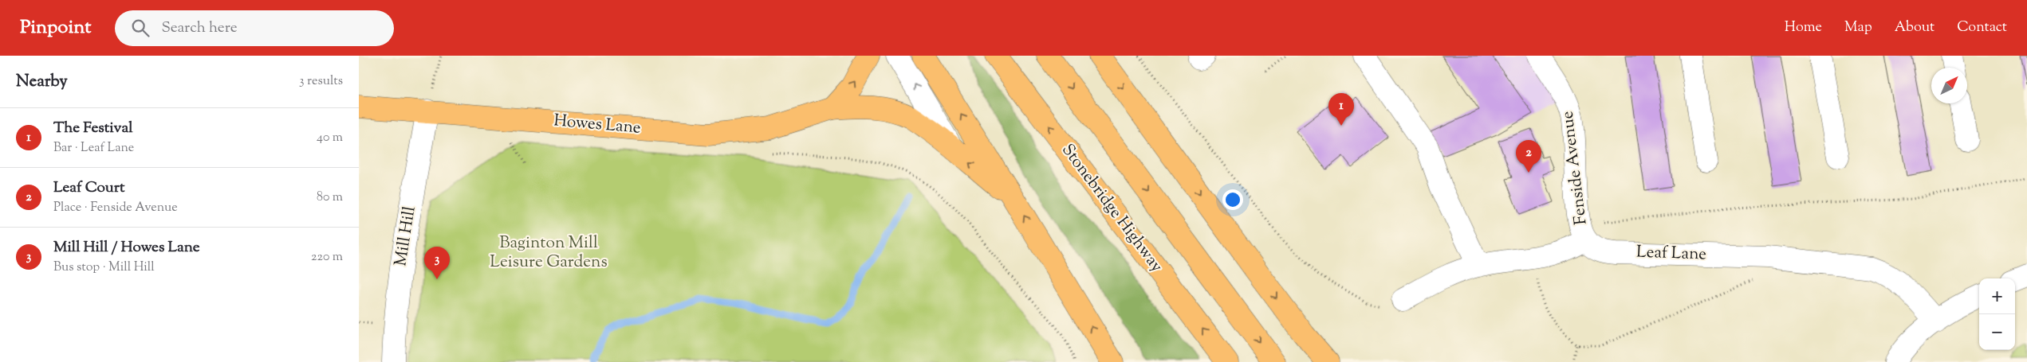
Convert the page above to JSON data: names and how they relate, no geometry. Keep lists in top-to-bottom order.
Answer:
{
  "streets": {
    "main road": ["Howes Lane", "Stonebridge Highway"],
    "street": ["Fenside Avenue", "Mill Hill", "Leaf Lane"]
  },
  "crossings": [
    ["Howes Lane", "Mill Hill"],
    ["Fenside Avenue", "Leaf Lane"]
  ],
  "parks": ["Baginton Mill Leisure Gardens"],
  "north": "top right",
  "page": {
    "header": "Pinpoint",
    "search": "Search here",
    "nav": [
      "Home",
      "Map",
      "About",
      "Contact"
    ],
    "heading": ["Nearby", "3 results"],
    "pins": ["1", "2", "3"],
    "list": [
      {
        "mark": "1",
        "name": "The Festival",
        "note": "Bar · Leaf Lane",
        "value": "40 m"
      },
      {
        "mark": "2",
        "name": "Leaf Court",
        "note": "Place · Fenside Avenue",
        "value": "80 m"
      },
      {
        "mark": "3",
        "name": "Mill Hill / Howes Lane",
        "note": "Bus stop · Mill Hill",
        "value": "220 m"
      }
    ],
    "map_buttons": ["+", "−"]
  }
}
